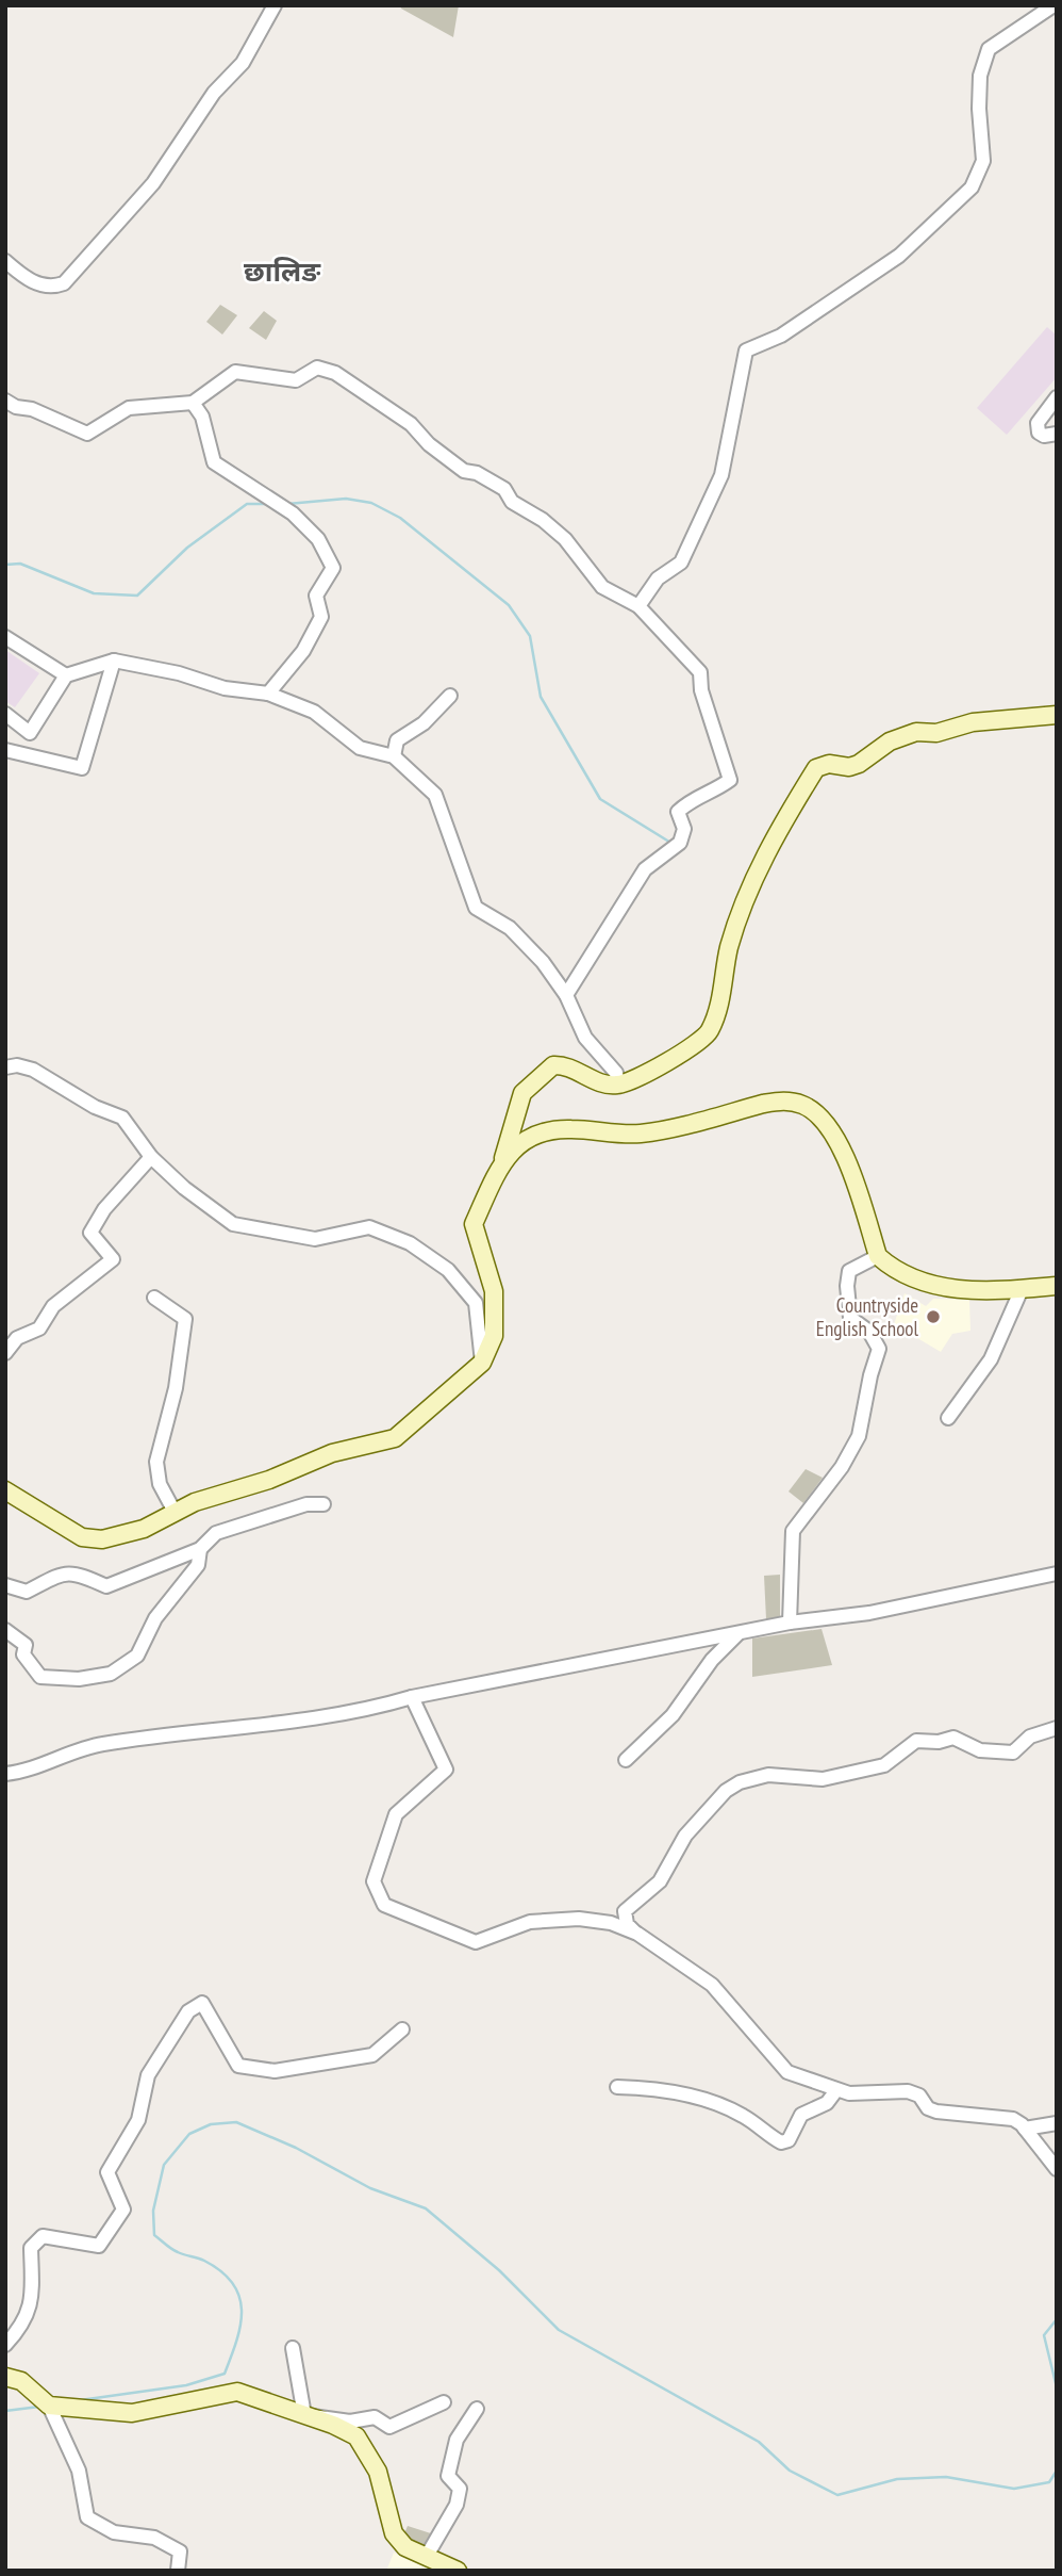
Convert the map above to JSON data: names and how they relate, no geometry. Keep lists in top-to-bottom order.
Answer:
{
  "districts": ["छालिङ"],
  "places": ["Countryside English School"]
}
